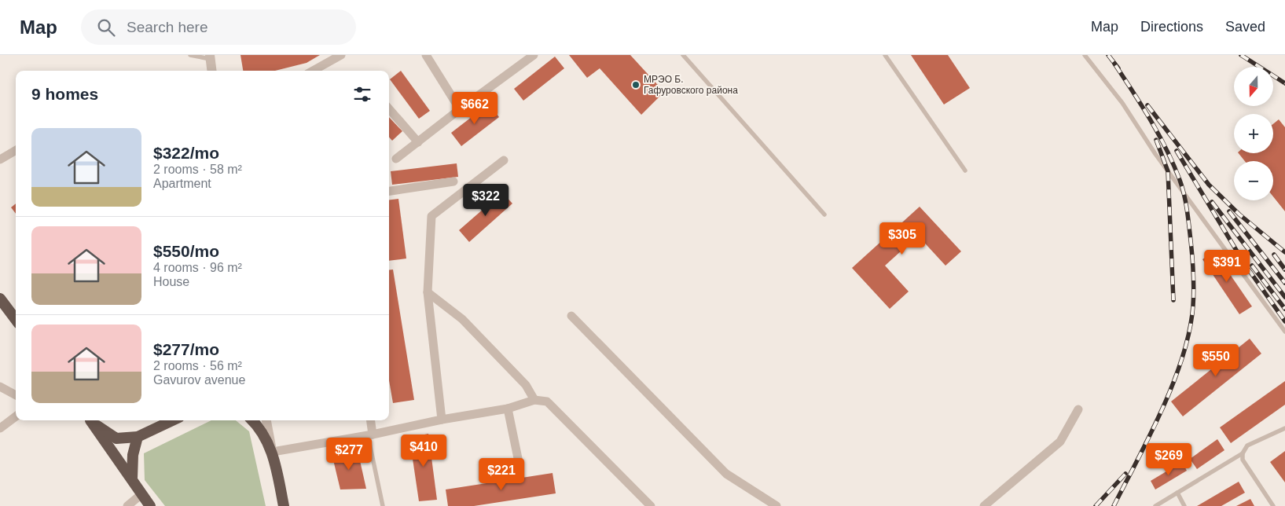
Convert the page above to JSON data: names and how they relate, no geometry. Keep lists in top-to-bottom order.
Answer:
{
  "places": ["МРЭО Б. Гафуровского района"],
  "north": "bottom",
  "page": {
    "header": "Map",
    "search": "Search here",
    "nav": ["Map", "Directions", "Saved"],
    "map_buttons": ["+", "−"],
    "heading": "9 homes",
    "price": [
      "$662",
      "$322",
      "$305",
      "$391",
      "$550",
      "$410",
      "$277",
      "$269",
      "$221"
    ],
    "list": [
      {
        "name": "$322/mo",
        "note": "2 rooms · 58 m² · Apartment"
      },
      {
        "name": "$550/mo",
        "note": "4 rooms · 96 m² · House"
      },
      {
        "name": "$277/mo",
        "note": "2 rooms · 56 m² · Gavurov avenue"
      }
    ]
  }
}
